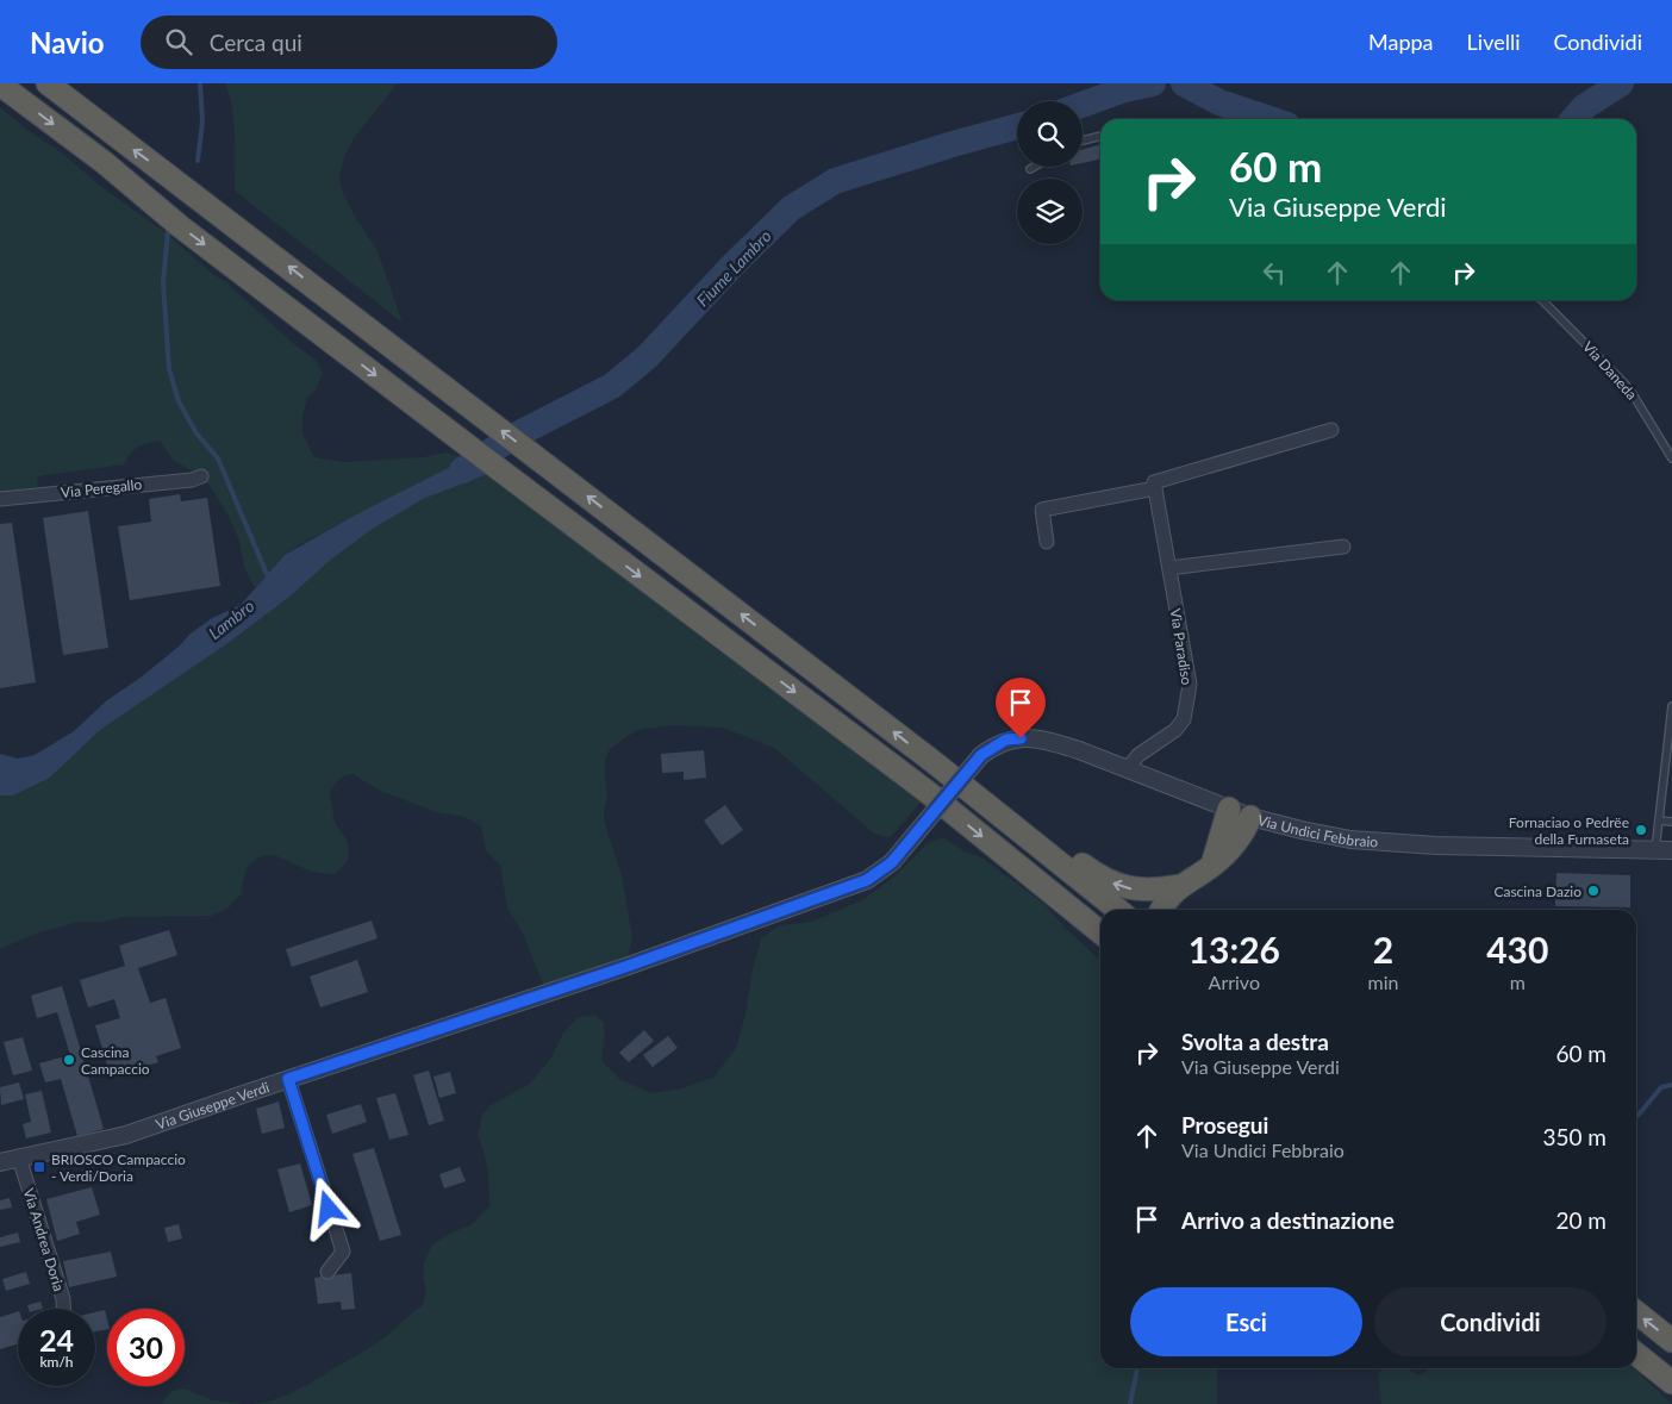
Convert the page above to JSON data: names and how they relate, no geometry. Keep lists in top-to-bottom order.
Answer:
{
  "streets": {
    "street": [
      "Via Peregallo",
      "Via Paradiso",
      "Via Undici Febbraio",
      "Via Giuseppe Verdi",
      "Via Andrea Doria"
    ],
    "lane": ["Via Daneda"]
  },
  "crossings": [
    ["Via Paradiso", "Via Undici Febbraio"],
    ["Via Undici Febbraio", "Via Giuseppe Verdi"],
    ["Via Giuseppe Verdi", "Via Andrea Doria"]
  ],
  "water": ["Fiume Lambro", "Lambro"],
  "places": {
    "other": ["Fornaciao o Pedrëe della Furnaseta", "Cascina Dazio", "Cascina Campaccio"],
    "transit": ["BRIOSCO Campaccio - Verdi/Doria"]
  },
  "page": {
    "header": "Navio",
    "search": "Cerca qui",
    "nav": ["Mappa", "Livelli", "Condividi"],
    "turn": ["60 m", "Via Giuseppe Verdi"],
    "eta": [
      "13:26",
      "Arrivo",
      "2",
      "min",
      "430",
      "m"
    ],
    "list": [
      {
        "name": "Svolta a destra",
        "note": "Via Giuseppe Verdi",
        "value": "60 m"
      },
      {
        "name": "Prosegui",
        "note": "Via Undici Febbraio",
        "value": "350 m"
      },
      {
        "name": "Arrivo a destinazione",
        "value": "20 m"
      }
    ],
    "buttons": ["Esci", "Condividi"],
    "speed": "24 km/h",
    "limit": "30"
  }
}
